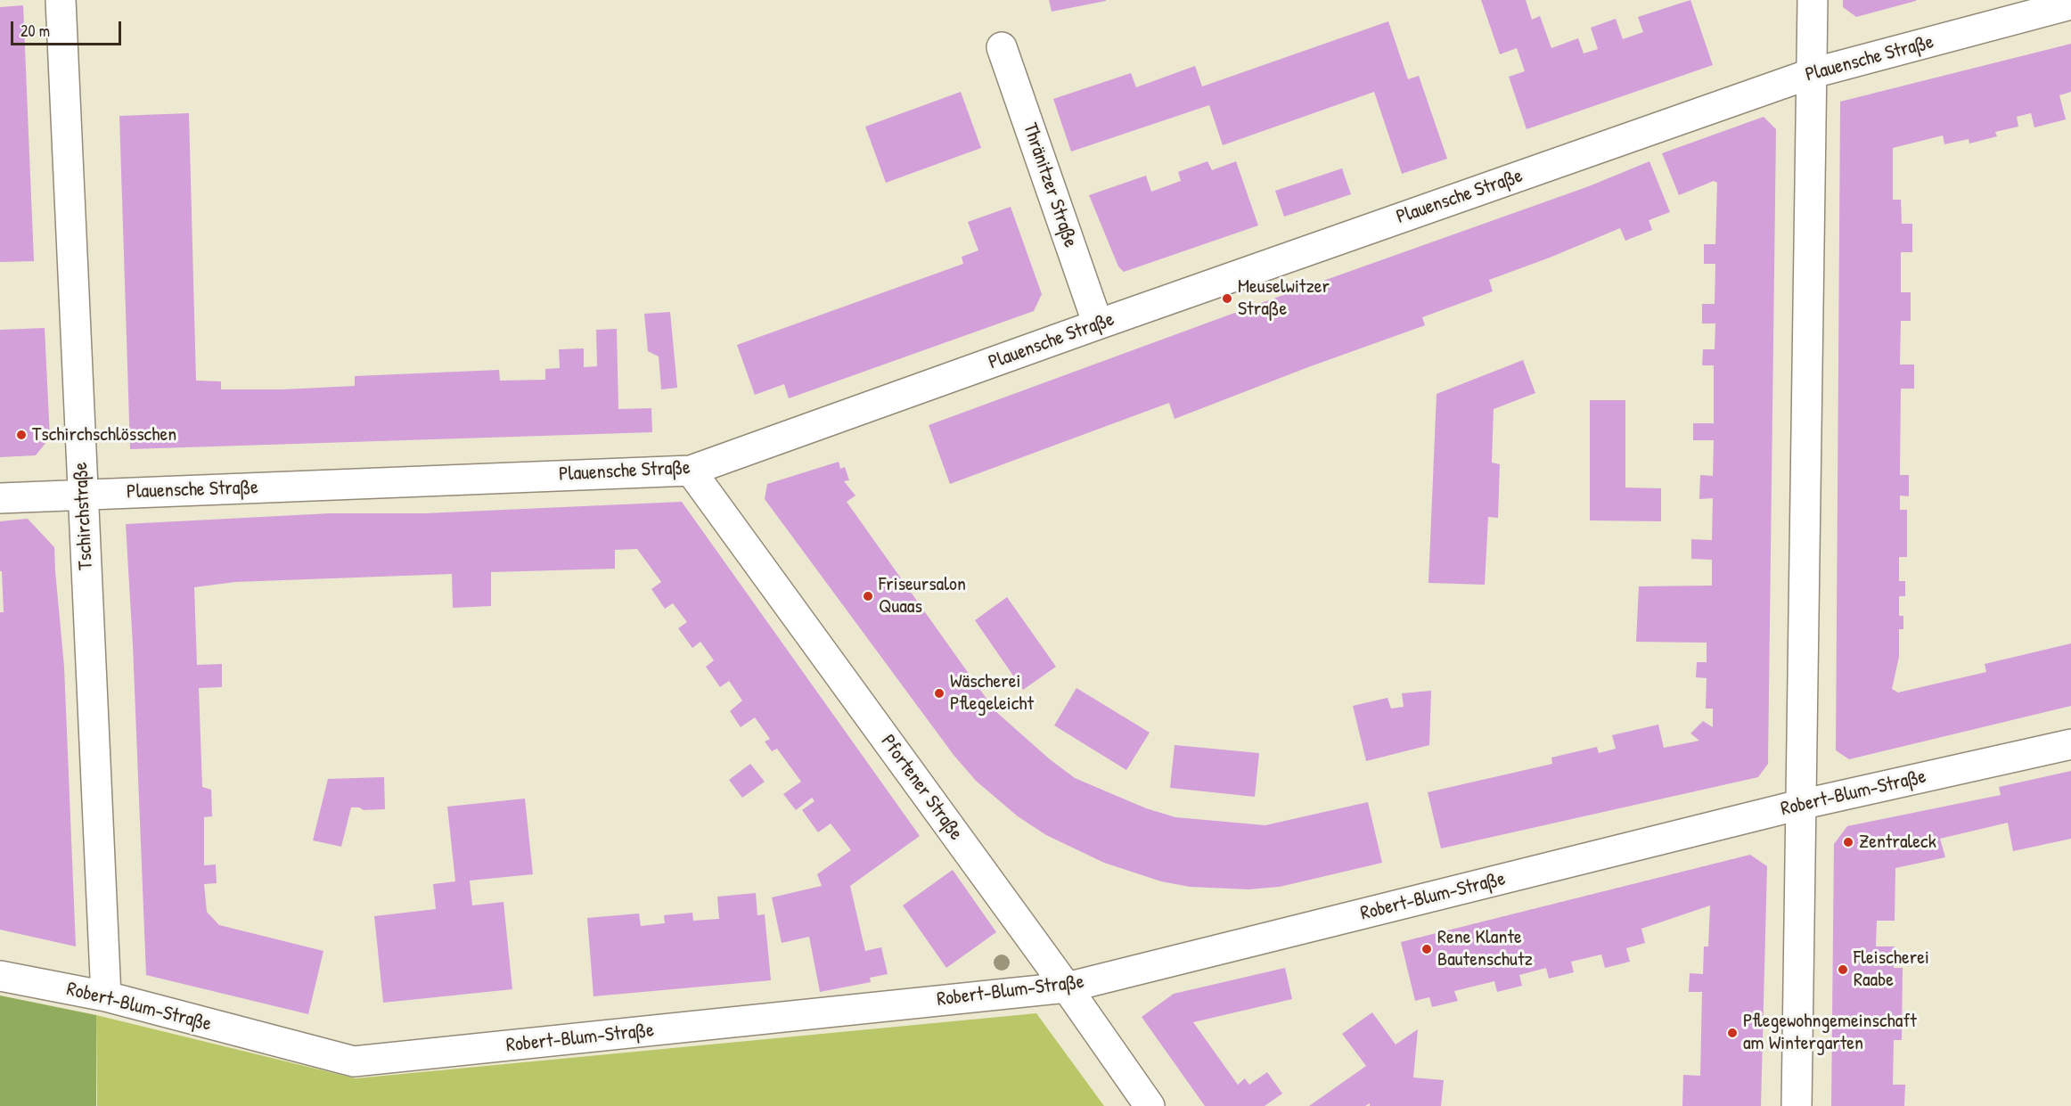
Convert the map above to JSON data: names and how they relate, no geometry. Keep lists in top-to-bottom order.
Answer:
{
  "streets": {
    "street": [
      "Plauensche Straße",
      "Thränitzer Straße",
      "Tschirchstraße",
      "Pfortener Straße",
      "Robert-Blum-Straße"
    ]
  },
  "crossings": [
    ["Plauensche Straße", "Thränitzer Straße"],
    ["Plauensche Straße", "Tschirchstraße"],
    ["Plauensche Straße", "Pfortener Straße"],
    ["Tschirchstraße", "Robert-Blum-Straße"],
    ["Pfortener Straße", "Robert-Blum-Straße"]
  ],
  "places": [
    "Meuselwitzer Straße",
    "Tschirchschlösschen",
    "Friseursalon Quaas",
    "Wäscherei Pflegeleicht",
    "Zentraleck",
    "Rene Klante Bautenschutz",
    "Fleischerei Raabe",
    "Pflegewohngemeinschaft am Wintergarten"
  ],
  "scale_bar": "20 m"
}
